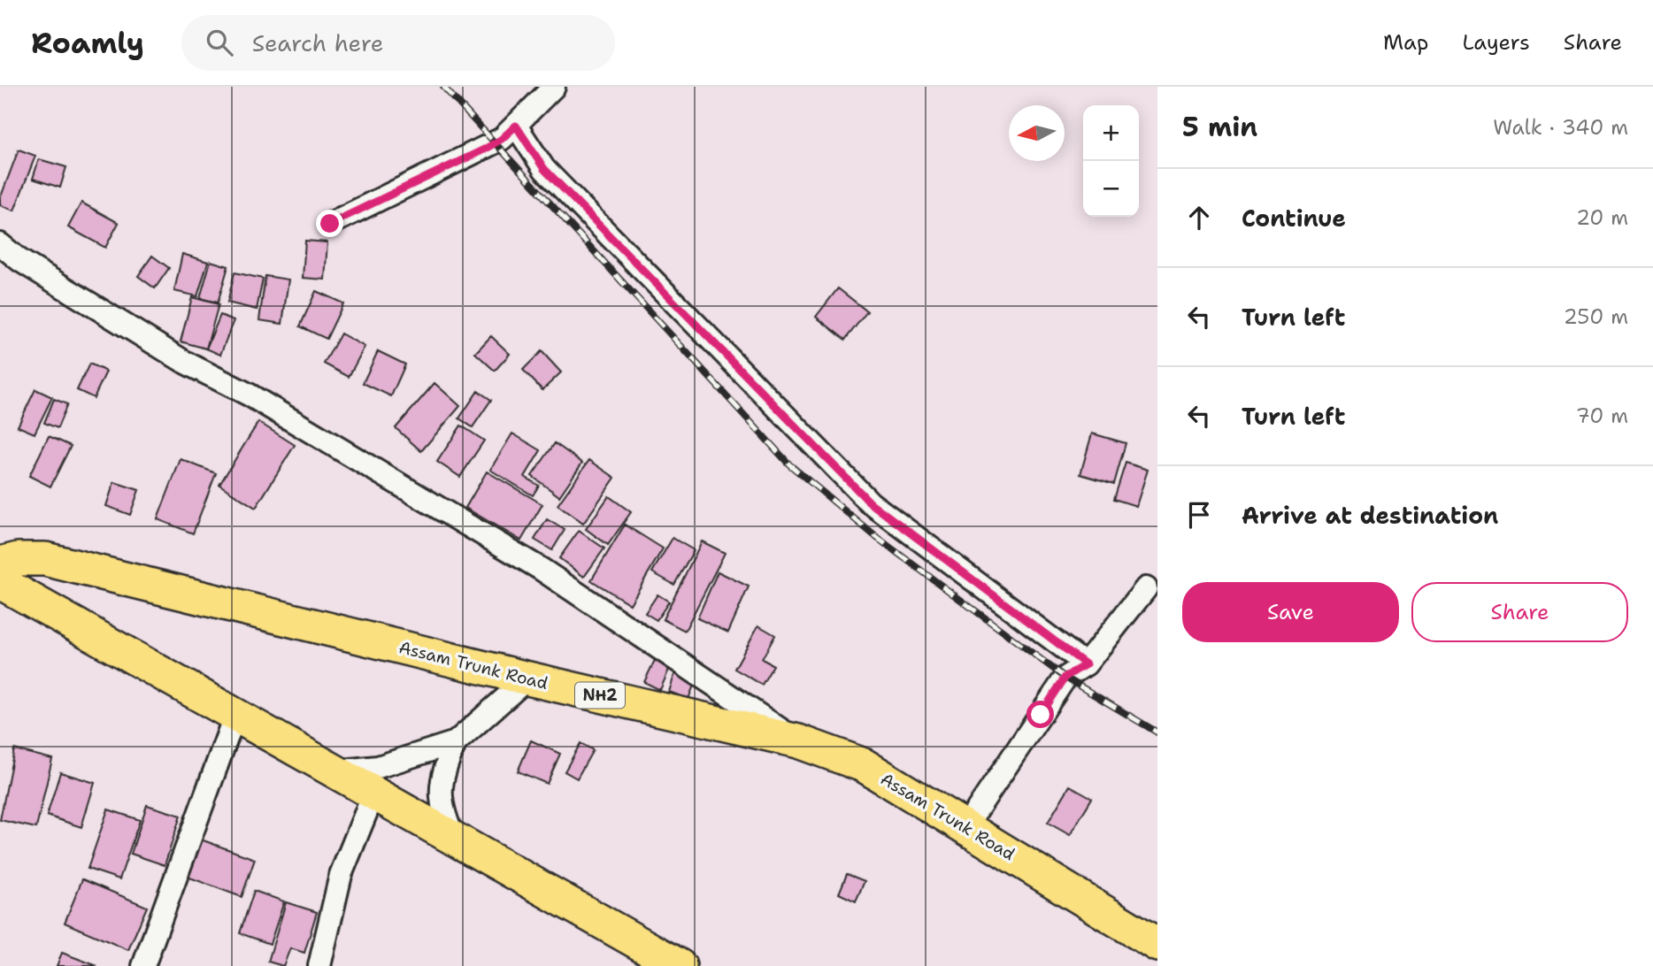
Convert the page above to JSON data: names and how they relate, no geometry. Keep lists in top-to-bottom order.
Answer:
{
  "streets": {
    "highway": ["Assam Trunk Road", "NH2"]
  },
  "north": "left",
  "page": {
    "header": "Roamly",
    "search": "Search here",
    "nav": ["Map", "Layers", "Share"],
    "heading": ["5 min", "Walk · 340 m"],
    "map_buttons": ["+", "−"],
    "list": [
      ["Continue", "20 m"],
      ["Turn left", "250 m"],
      ["Turn left", "70 m"],
      "Arrive at destination"
    ],
    "buttons": ["Save", "Share"]
  }
}
